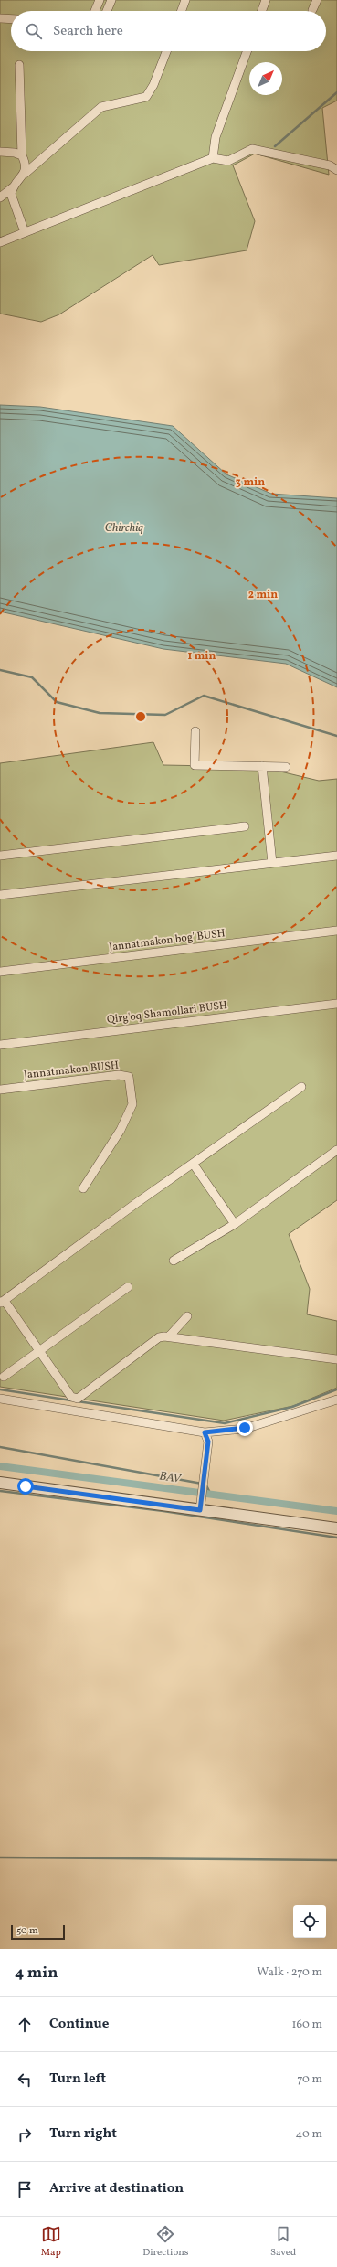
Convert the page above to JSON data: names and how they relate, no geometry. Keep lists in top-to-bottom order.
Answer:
{
  "streets": {
    "street": ["Jannatmakon bog' BUSH", "Qirg'oq Shamollari BUSH", "Jannatmakon BUSH"]
  },
  "water": ["Chirchiq", "BAV"],
  "scale_bar": "50 m",
  "north": "top right",
  "page": {
    "search": "Search here",
    "scale": "50 m",
    "heading": ["4 min", "Walk · 270 m"],
    "list": [
      ["Continue", "160 m"],
      ["Turn left", "70 m"],
      ["Turn right", "40 m"],
      "Arrive at destination"
    ],
    "nav": ["Map", "Directions", "Saved"]
  },
  "rings": ["3 min", "2 min", "1 min"]
}
